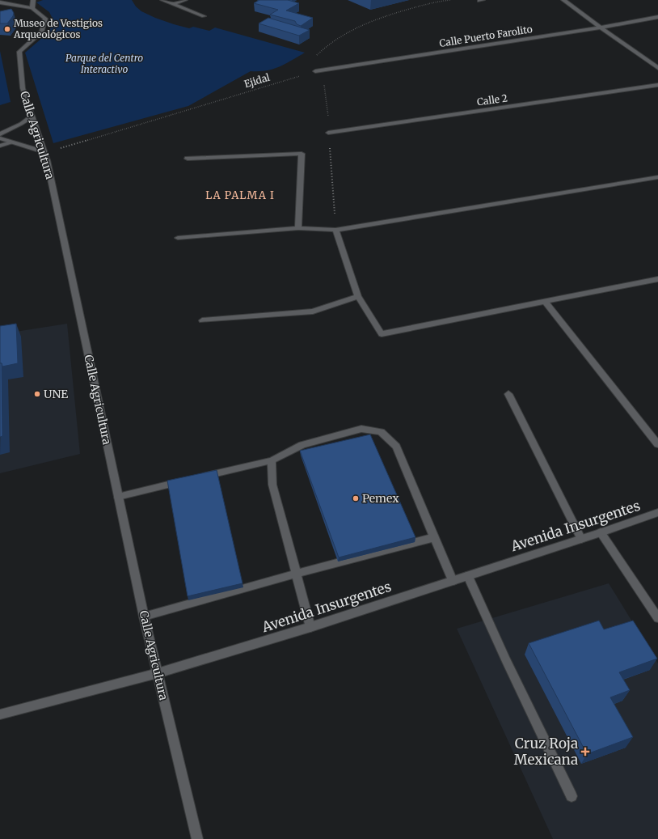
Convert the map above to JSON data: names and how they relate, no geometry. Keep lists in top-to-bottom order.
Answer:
{
  "streets": {
    "street": [
      "Calle Puerto Farolito",
      "Calle 2",
      "Calle Agricultura",
      "Avenida Insurgentes"
    ],
    "path": ["Ejidal"]
  },
  "crossings": [
    ["Calle Puerto Farolito", "Ejidal"],
    ["Ejidal", "Calle Agricultura"],
    ["Calle Agricultura", "Avenida Insurgentes"]
  ],
  "districts": ["LA PALMA I"],
  "parks": ["Parque del Centro Interactivo"],
  "places": {
    "other": ["Museo de Vestigios Arqueológicos", "UNE", "Pemex"],
    "health": ["Cruz Roja Mexicana"]
  }
}
